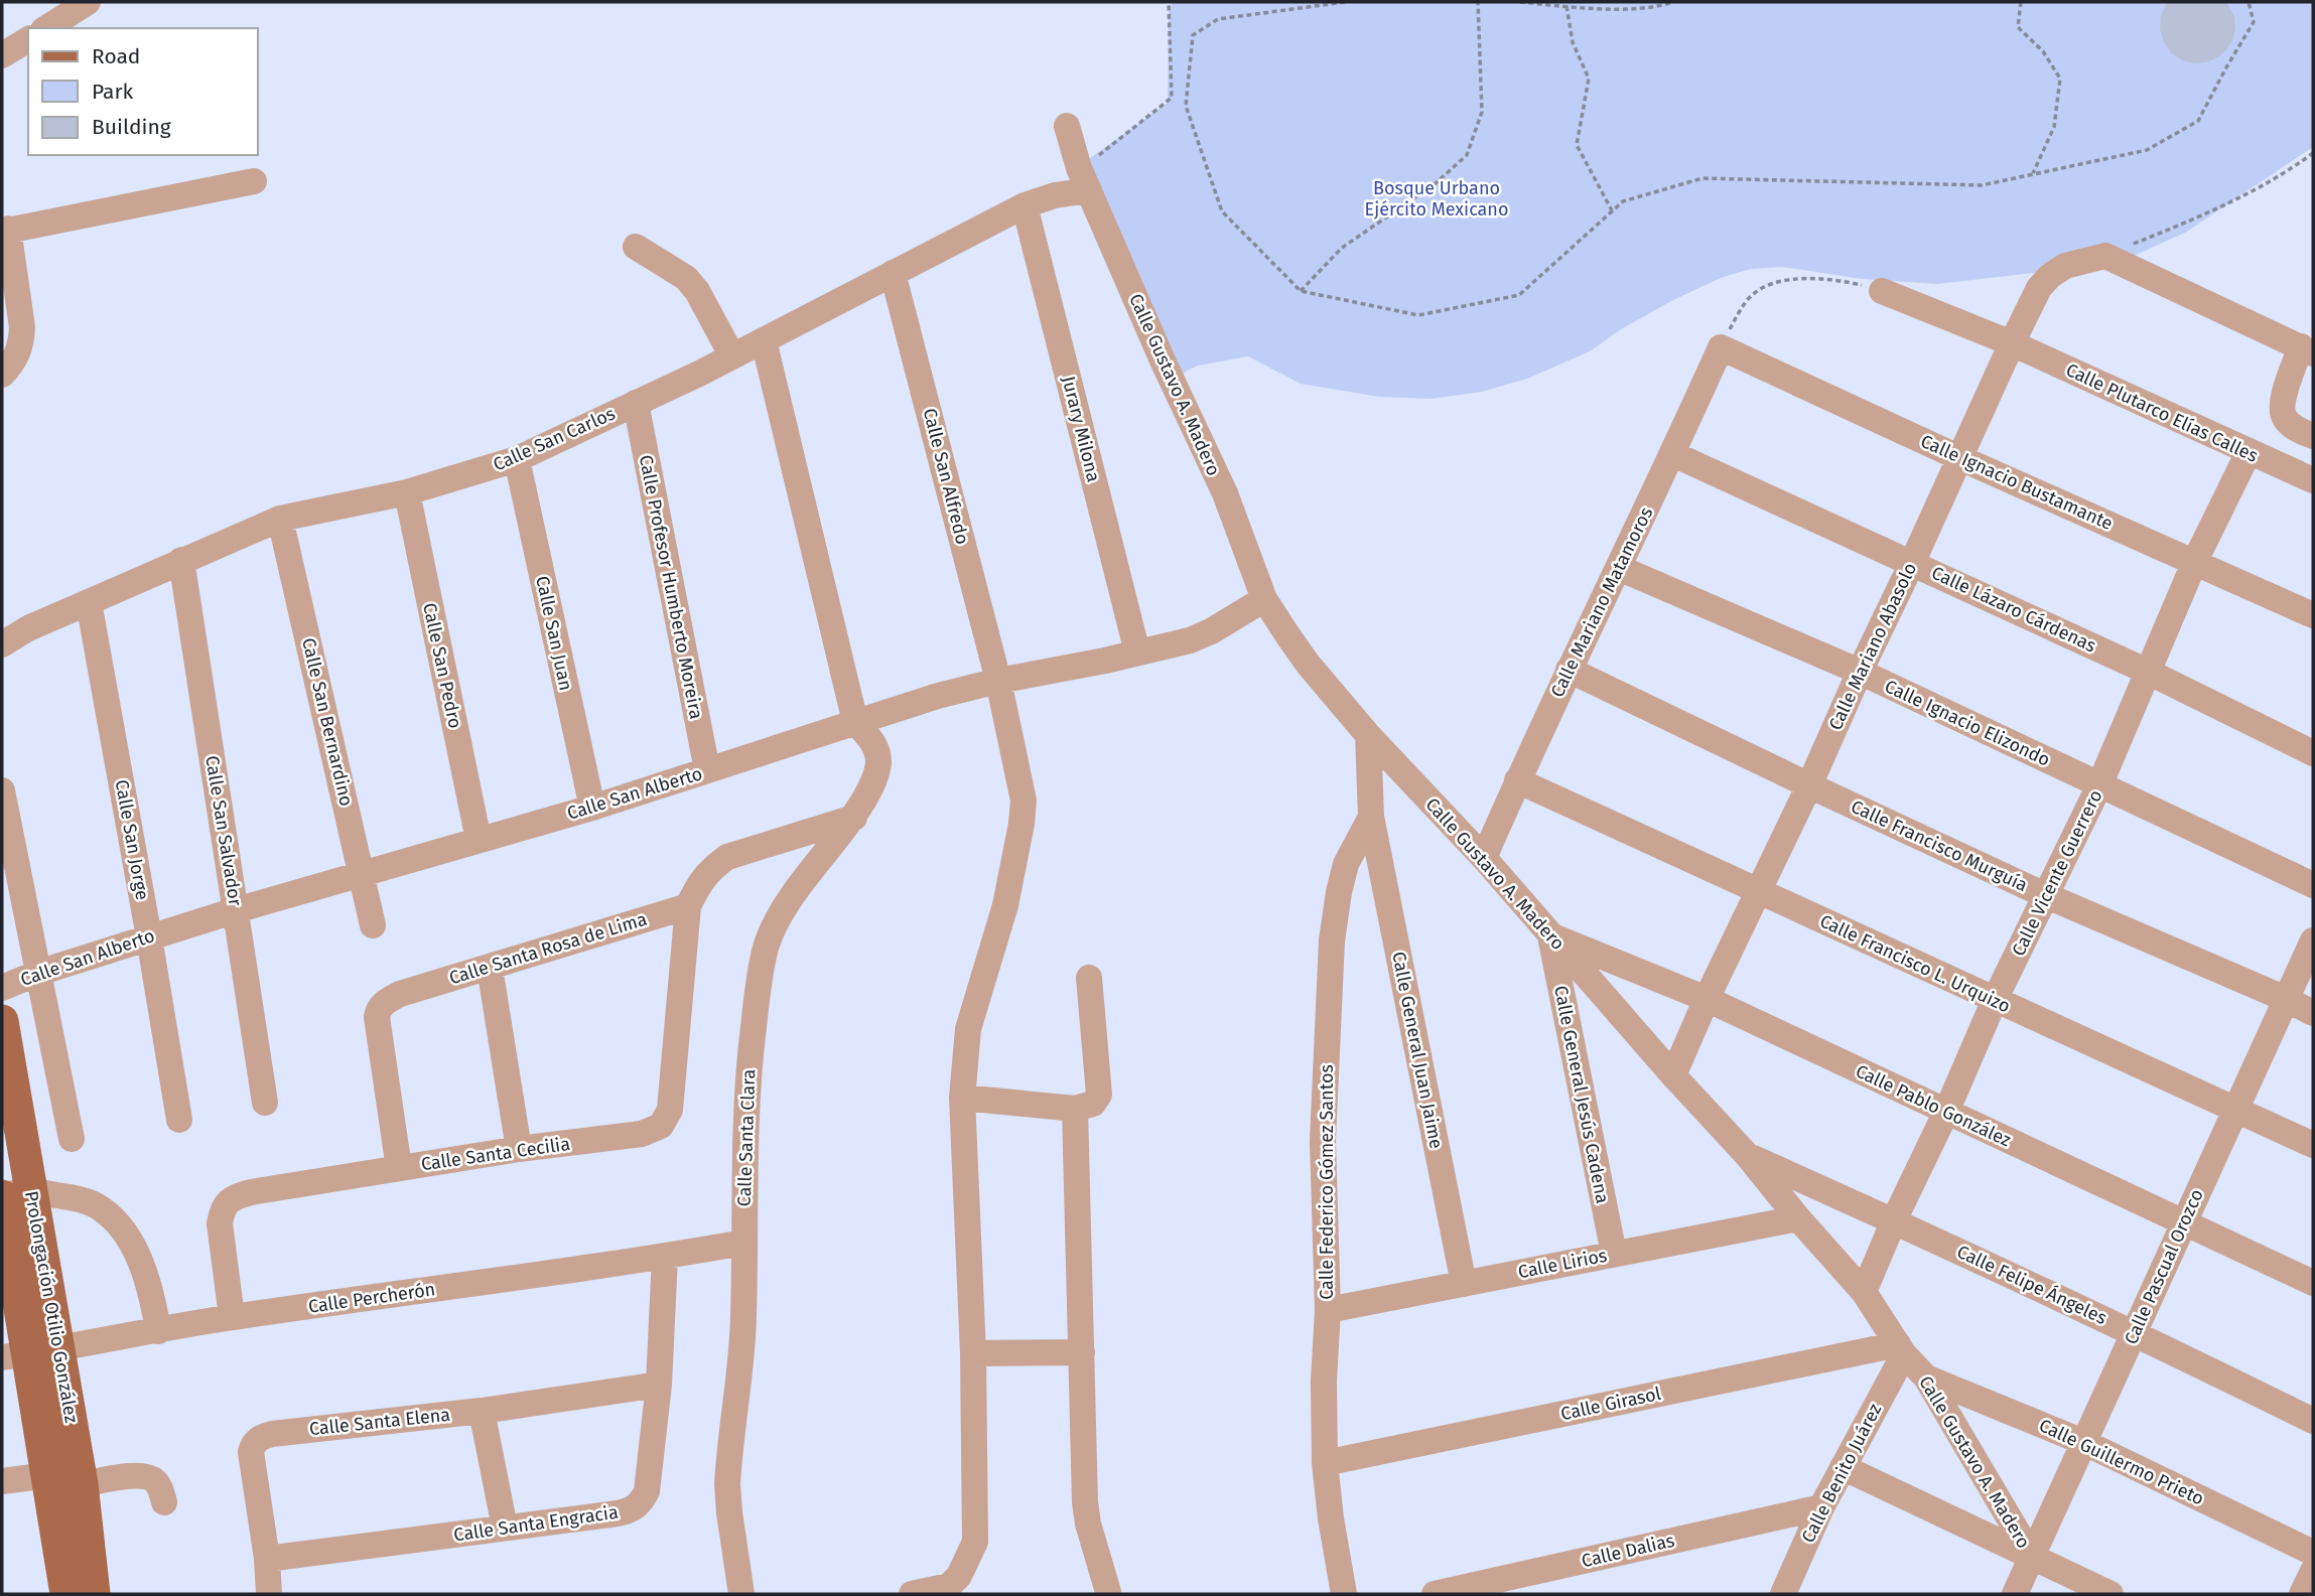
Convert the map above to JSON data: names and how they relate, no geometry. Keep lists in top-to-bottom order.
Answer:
{
  "streets": {
    "main road": ["Prolongación Otilio González"],
    "street": [
      "Calle Gustavo A. Madero",
      "Calle Plutarco Elías Calles",
      "Jurary Milona",
      "Calle San Carlos",
      "Calle San Alfredo",
      "Calle Ignacio Bustamante",
      "Calle Profesor Humberto Moreira",
      "Calle Mariano Matamoros",
      "Calle Lázaro Cárdenas",
      "Calle San Juan",
      "Calle Mariano Abasolo",
      "Calle San Pedro",
      "Calle San Bernardino",
      "Calle Ignacio Elizondo",
      "Calle San Alberto",
      "Calle San Salvador",
      "Calle San Jorge",
      "Calle Francisco Murguía",
      "Calle Vicente Guerrero",
      "Calle Santa Rosa de Lima",
      "Calle Francisco L. Urquizo",
      "Calle General Juan Jaime",
      "Calle General Jesús Cadena",
      "Calle Pablo González",
      "Calle Santa Clara",
      "Calle Santa Cecilia",
      "Calle Federico Gómez Santos",
      "Calle Lirios",
      "Calle Pascual Orozco",
      "Calle Felipe Ángeles",
      "Calle Percherón",
      "Calle Girasol",
      "Calle Santa Elena",
      "Calle Guillermo Prieto",
      "Calle Benito Juárez",
      "Calle Santa Engracia",
      "Calle Dalias"
    ]
  },
  "crossings": [
    ["Calle Gustavo A. Madero", "Calle San Carlos"],
    ["Calle Gustavo A. Madero", "Calle Mariano Matamoros"],
    ["Calle Gustavo A. Madero", "Calle Mariano Abasolo"],
    ["Calle Gustavo A. Madero", "Calle San Alberto"],
    ["Calle Gustavo A. Madero", "Calle Vicente Guerrero"],
    ["Calle Gustavo A. Madero", "Calle General Jesús Cadena"],
    ["Calle Gustavo A. Madero", "Calle Pablo González"],
    ["Calle Gustavo A. Madero", "Calle Lirios"],
    ["Calle Gustavo A. Madero", "Calle Pascual Orozco"],
    ["Calle Gustavo A. Madero", "Calle Felipe Ángeles"],
    ["Calle Gustavo A. Madero", "Calle Girasol"],
    ["Calle Gustavo A. Madero", "Calle Guillermo Prieto"],
    ["Calle Gustavo A. Madero", "Calle Benito Juárez"],
    ["Calle Plutarco Elías Calles", "Calle Mariano Abasolo"],
    ["Calle Plutarco Elías Calles", "Calle Vicente Guerrero"],
    ["Jurary Milona", "Calle San Carlos"],
    ["Jurary Milona", "Calle San Alberto"],
    ["Calle San Carlos", "Calle San Alfredo"],
    ["Calle San Carlos", "Calle Profesor Humberto Moreira"],
    ["Calle San Carlos", "Calle San Juan"],
    ["Calle San Carlos", "Calle San Pedro"],
    ["Calle San Carlos", "Calle San Bernardino"],
    ["Calle San Carlos", "Calle San Salvador"],
    ["Calle San Carlos", "Calle San Jorge"],
    ["Calle San Alfredo", "Calle San Alberto"],
    ["Calle Ignacio Bustamante", "Calle Mariano Matamoros"],
    ["Calle Ignacio Bustamante", "Calle Mariano Abasolo"],
    ["Calle Ignacio Bustamante", "Calle Vicente Guerrero"],
    ["Calle Profesor Humberto Moreira", "Calle San Alberto"],
    ["Calle Mariano Matamoros", "Calle Lázaro Cárdenas"],
    ["Calle Mariano Matamoros", "Calle Ignacio Elizondo"],
    ["Calle Mariano Matamoros", "Calle Francisco Murguía"],
    ["Calle Mariano Matamoros", "Calle Francisco L. Urquizo"],
    ["Calle Lázaro Cárdenas", "Calle Mariano Abasolo"],
    ["Calle Lázaro Cárdenas", "Calle Vicente Guerrero"],
    ["Calle San Juan", "Calle San Alberto"],
    ["Calle Mariano Abasolo", "Calle Ignacio Elizondo"],
    ["Calle Mariano Abasolo", "Calle Francisco Murguía"],
    ["Calle Mariano Abasolo", "Calle Francisco L. Urquizo"],
    ["Calle Mariano Abasolo", "Calle Pablo González"],
    ["Calle San Pedro", "Calle San Alberto"],
    ["Calle San Bernardino", "Calle San Alberto"],
    ["Calle Ignacio Elizondo", "Calle Vicente Guerrero"],
    ["Calle San Alberto", "Calle San Salvador"],
    ["Calle San Alberto", "Calle San Jorge"],
    ["Calle San Alberto", "Calle Santa Clara"],
    ["Calle Francisco Murguía", "Calle Vicente Guerrero"],
    ["Calle Francisco Murguía", "Calle Pascual Orozco"],
    ["Calle Vicente Guerrero", "Calle Francisco L. Urquizo"],
    ["Calle Vicente Guerrero", "Calle Pablo González"],
    ["Calle Vicente Guerrero", "Calle Felipe Ángeles"],
    ["Calle Santa Rosa de Lima", "Calle Santa Cecilia"],
    ["Calle Francisco L. Urquizo", "Calle Pascual Orozco"],
    ["Calle General Juan Jaime", "Calle Federico Gómez Santos"],
    ["Calle General Juan Jaime", "Calle Lirios"],
    ["Calle General Jesús Cadena", "Calle Pablo González"],
    ["Calle General Jesús Cadena", "Calle Lirios"],
    ["Calle Pablo González", "Calle Pascual Orozco"],
    ["Calle Santa Clara", "Calle Percherón"],
    ["Calle Santa Cecilia", "Calle Percherón"],
    ["Calle Federico Gómez Santos", "Calle Lirios"],
    ["Calle Federico Gómez Santos", "Calle Girasol"],
    ["Calle Pascual Orozco", "Calle Felipe Ángeles"],
    ["Calle Pascual Orozco", "Calle Guillermo Prieto"],
    ["Calle Percherón", "Prolongación Otilio González"],
    ["Calle Percherón", "Calle Santa Engracia"],
    ["Calle Girasol", "Calle Benito Juárez"],
    ["Calle Santa Elena", "Calle Santa Engracia"],
    ["Calle Benito Juárez", "Calle Dalias"]
  ],
  "parks": ["Bosque Urbano Ejército Mexicano"],
  "legend": ["Road", "Park", "Building"]
}
